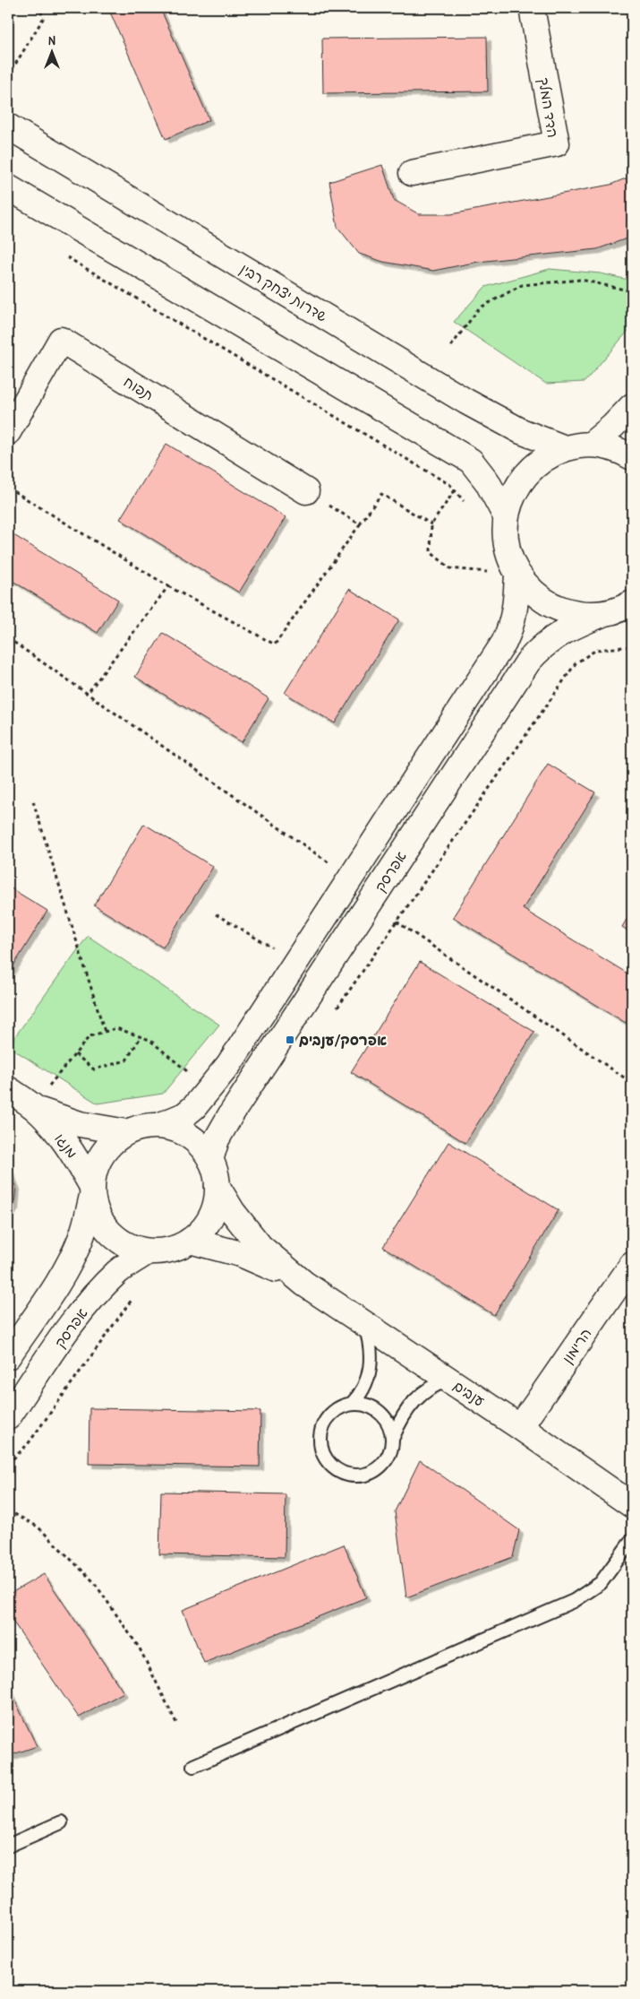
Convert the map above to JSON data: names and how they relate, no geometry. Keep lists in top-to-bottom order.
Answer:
{
  "streets": {
    "street": [
      "הדד המלך",
      "שדרות יצחק רבין",
      "תפוח",
      "אפרסק",
      "מנגו",
      "הרימון",
      "ענבים"
    ]
  },
  "crossings": [
    ["אפרסק", "מנגו"],
    ["אפרסק", "ענבים"],
    ["מנגו", "ענבים"],
    ["הרימון", "ענבים"]
  ],
  "places": {
    "transit": ["אפרסק/ענבים"]
  },
  "north": "top"
}
